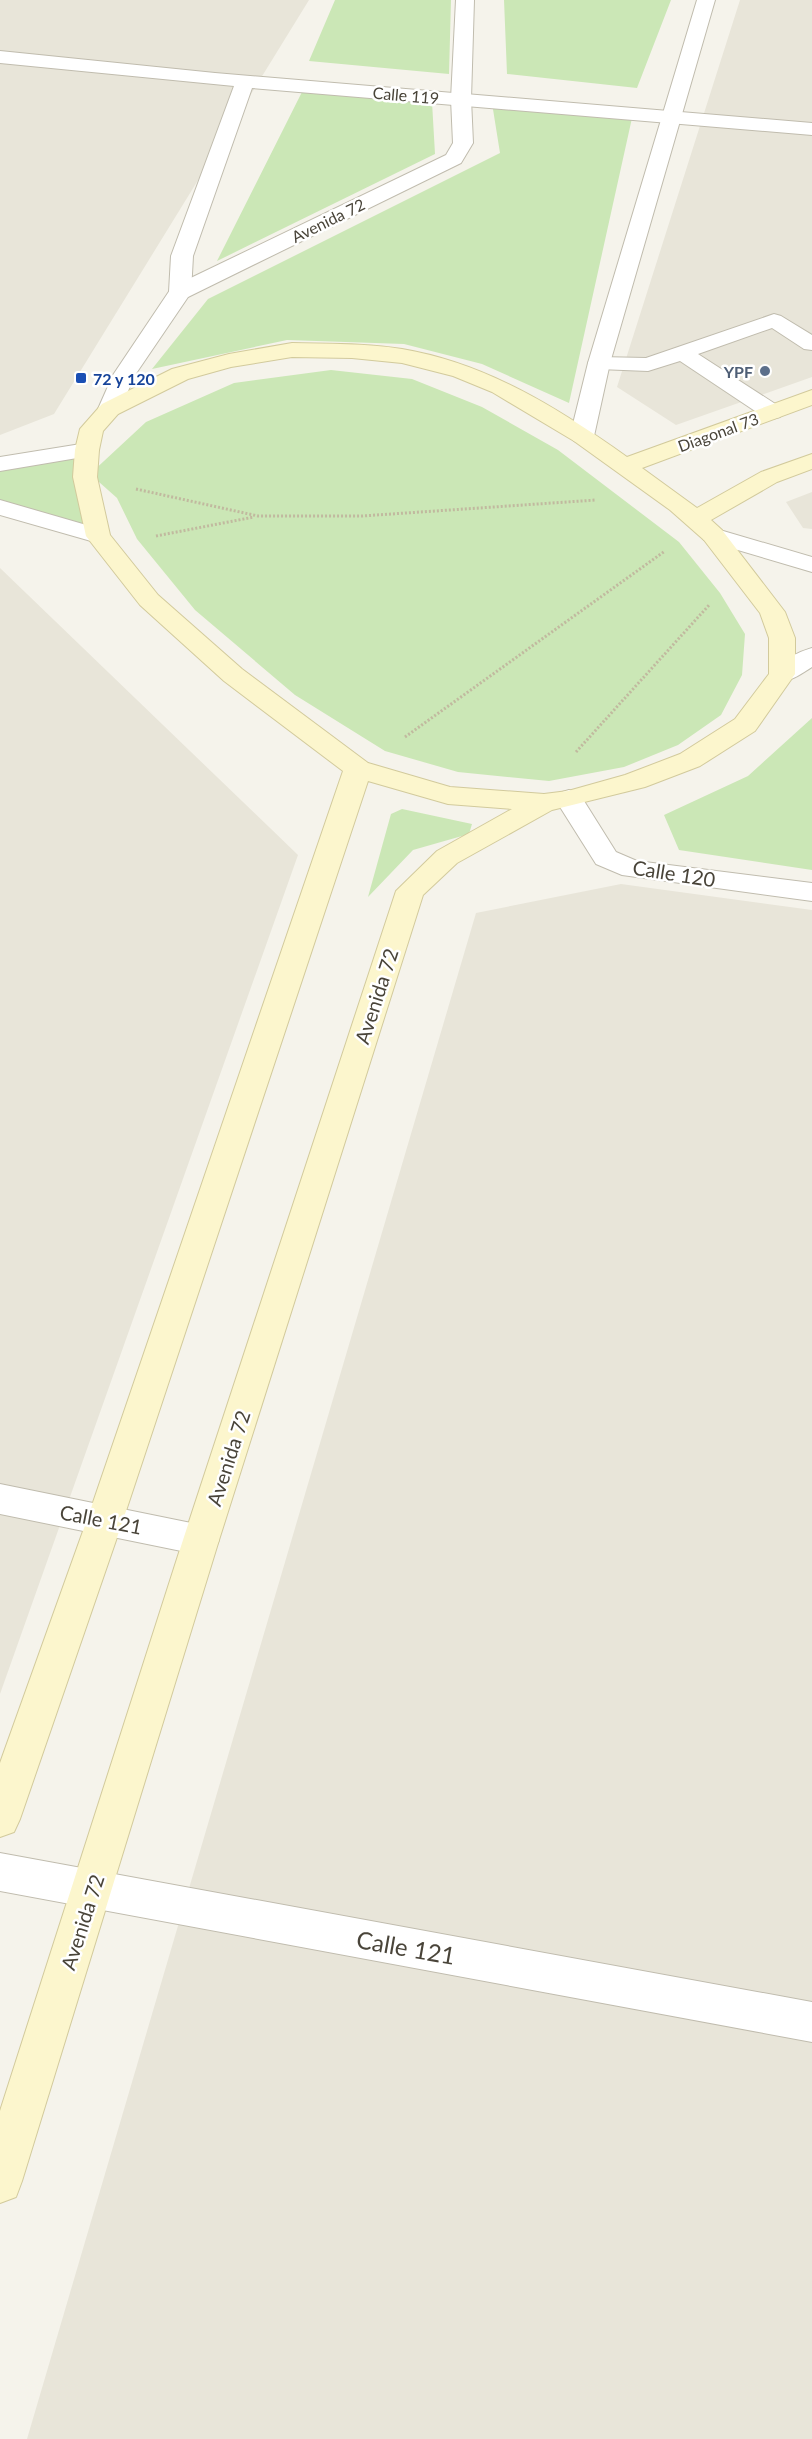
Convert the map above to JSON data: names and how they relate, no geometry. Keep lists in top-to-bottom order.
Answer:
{
  "streets": {
    "main road": ["Avenida 72", "Diagonal 73"],
    "street": ["Calle 119", "Calle 120", "Calle 121"]
  },
  "crossings": [
    ["Calle 119", "Avenida 72"],
    ["Avenida 72", "Calle 120"],
    ["Avenida 72", "Calle 121"]
  ],
  "places": {
    "other": ["YPF"],
    "transit": ["72 y 120"]
  }
}
